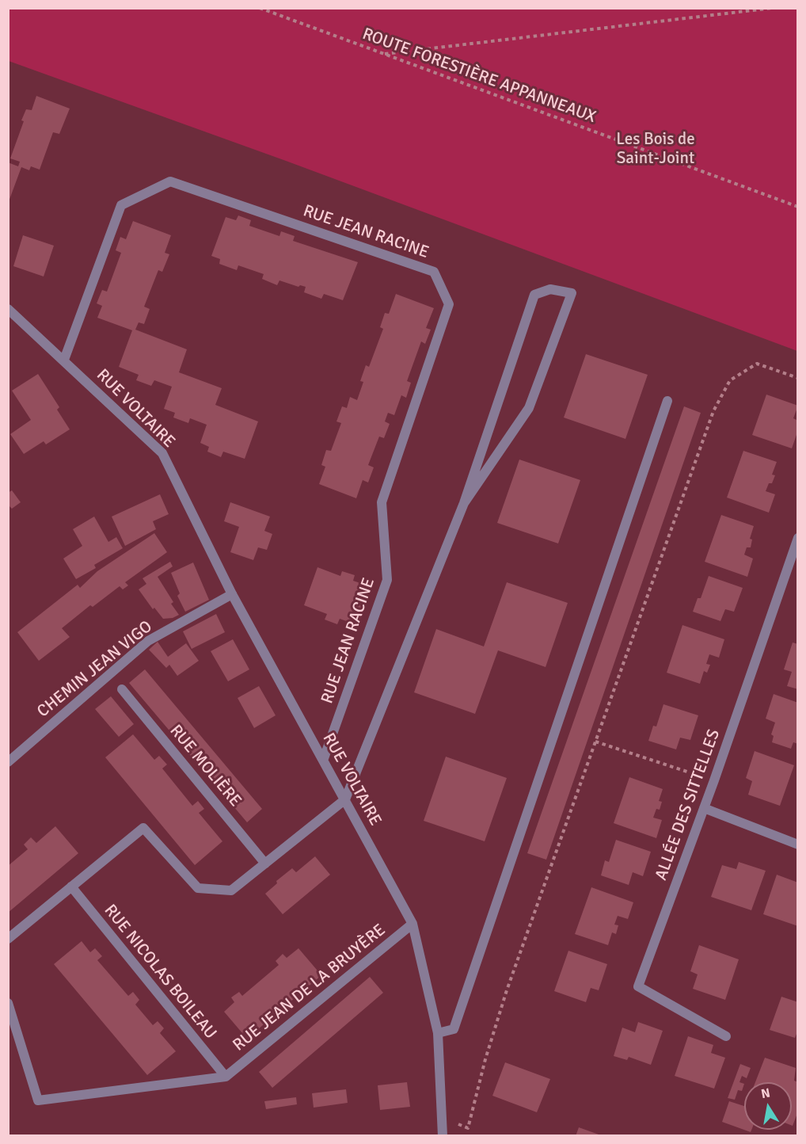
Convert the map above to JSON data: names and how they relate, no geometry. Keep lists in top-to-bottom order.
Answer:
{
  "streets": {
    "street": [
      "RUE JEAN RACINE",
      "RUE VOLTAIRE",
      "CHEMIN JEAN VIGO",
      "RUE MOLIÈRE",
      "ALLÉE DES SITTELLES",
      "RUE NICOLAS BOILEAU",
      "RUE JEAN DE LA BRUYÈRE"
    ],
    "path": ["ROUTE FORESTIÈRE APPANNEAUX"]
  },
  "crossings": [
    ["RUE JEAN RACINE", "RUE VOLTAIRE"],
    ["RUE VOLTAIRE", "CHEMIN JEAN VIGO"],
    ["RUE VOLTAIRE", "RUE JEAN DE LA BRUYÈRE"],
    ["RUE NICOLAS BOILEAU", "RUE JEAN DE LA BRUYÈRE"]
  ],
  "parks": ["Les Bois de Saint-Joint"],
  "north": "top"
}
